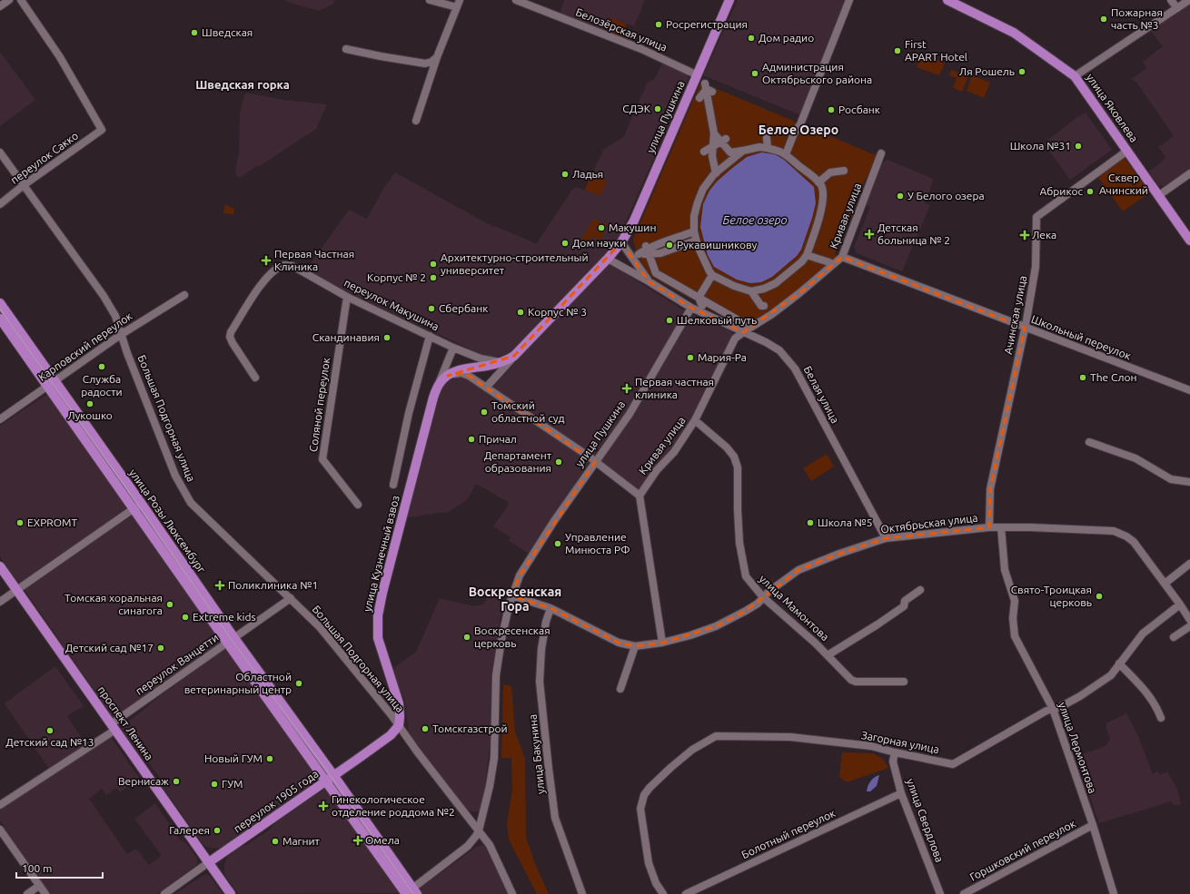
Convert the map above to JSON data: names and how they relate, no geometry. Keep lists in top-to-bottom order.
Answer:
{
  "streets": {
    "main road": [
      "улица Яковлева",
      "улица Пушкина",
      "улица Розы Люксембург",
      "улица Кузнечный взвоз",
      "проспект Ленина",
      "переулок 1905 года"
    ],
    "street": [
      "Белозёрская улица",
      "переулок Сакко",
      "Кривая улица",
      "переулок Макушина",
      "Ачинская улица",
      "Школьный переулок",
      "Карповский переулок",
      "Белая улица",
      "Соляной переулок",
      "Большая Подгорная улица",
      "Октябрьская улица",
      "улица Мамонтова",
      "переулок Ванцетти",
      "Загорная улица",
      "улица Лермонтова",
      "улица Бакунина",
      "улица Свердлова",
      "Болотный переулок",
      "Горшковский переулок"
    ]
  },
  "crossings": [
    ["Белозёрская улица", "улица Пушкина"],
    ["улица Яковлева", "Ачинская улица"],
    ["улица Пушкина", "переулок Макушина"],
    ["улица Пушкина", "Белая улица"],
    ["улица Пушкина", "Большая Подгорная улица"],
    ["улица Пушкина", "Октябрьская улица"],
    ["переулок Сакко", "Большая Подгорная улица"],
    ["Кривая улица", "Школьный переулок"],
    ["Кривая улица", "Белая улица"],
    ["Кривая улица", "улица Мамонтова"],
    ["переулок Макушина", "Соляной переулок"],
    ["Ачинская улица", "Школьный переулок"],
    ["Ачинская улица", "Октябрьская улица"],
    ["Карповский переулок", "Большая Подгорная улица"],
    ["Карповский переулок", "улица Розы Люксембург"],
    ["Белая улица", "Октябрьская улица"],
    ["Большая Подгорная улица", "улица Кузнечный взвоз"],
    ["Большая Подгорная улица", "переулок Ванцетти"],
    ["Большая Подгорная улица", "переулок 1905 года"],
    ["улица Розы Люксембург", "переулок Ванцетти"],
    ["улица Розы Люксембург", "переулок 1905 года"],
    ["Октябрьская улица", "улица Мамонтова"],
    ["Октябрьская улица", "Загорная улица"],
    ["Октябрьская улица", "улица Лермонтова"],
    ["Октябрьская улица", "улица Бакунина"],
    ["улица Кузнечный взвоз", "переулок 1905 года"],
    ["переулок Ванцетти", "проспект Ленина"],
    ["проспект Ленина", "переулок 1905 года"],
    ["Загорная улица", "улица Лермонтова"],
    ["Загорная улица", "улица Свердлова"],
    ["улица Лермонтова", "Горшковский переулок"],
    ["улица Свердлова", "Болотный переулок"]
  ],
  "districts": ["Шведская горка", "Белое Озеро", "Воскресенская Гора"],
  "water": ["Белое озеро"],
  "parks": ["Сквер Ачинский"],
  "places": {
    "other": [
      "Пожарная часть №3",
      "Росрегистрация",
      "Шведская",
      "Дом радио",
      "First APART Hotel",
      "Ля Рошель",
      "Администрация Октябрьского района",
      "СДЭК",
      "Росбанк",
      "Школа №31",
      "Ладья",
      "Абрикос",
      "У Белого озера",
      "Макушин",
      "Дом науки",
      "Рукавишникову",
      "Архитектурно-строительный университет",
      "Корпус № 2",
      "Сбербанк",
      "Корпус № 3",
      "Шелковый путь",
      "Скандинавия",
      "Мария-Ра",
      "Служба радости",
      "The Слон",
      "Лукошко",
      "Томский областной суд",
      "Причал",
      "Департамент образования",
      "EXPROMT",
      "Школа №5",
      "Управление Минюста РФ",
      "Свято-Троицкая церковь",
      "Томская хоральная синагога",
      "Extreme kids",
      "Воскресенская церковь",
      "Детский сад №17",
      "Областной ветеринарный центр",
      "Томскгазстрой",
      "Детский сад №13",
      "Новый ГУМ",
      "Вернисаж",
      "ГУМ",
      "Галерея",
      "Магнит"
    ],
    "health": [
      "Детская больница № 2",
      "Лека",
      "Первая Частная Клиника",
      "Первая частная клиника",
      "Поликлиника №1",
      "Гинекологическое отделение роддома №2",
      "Омела"
    ]
  },
  "scale_bar": "100 m"
}
